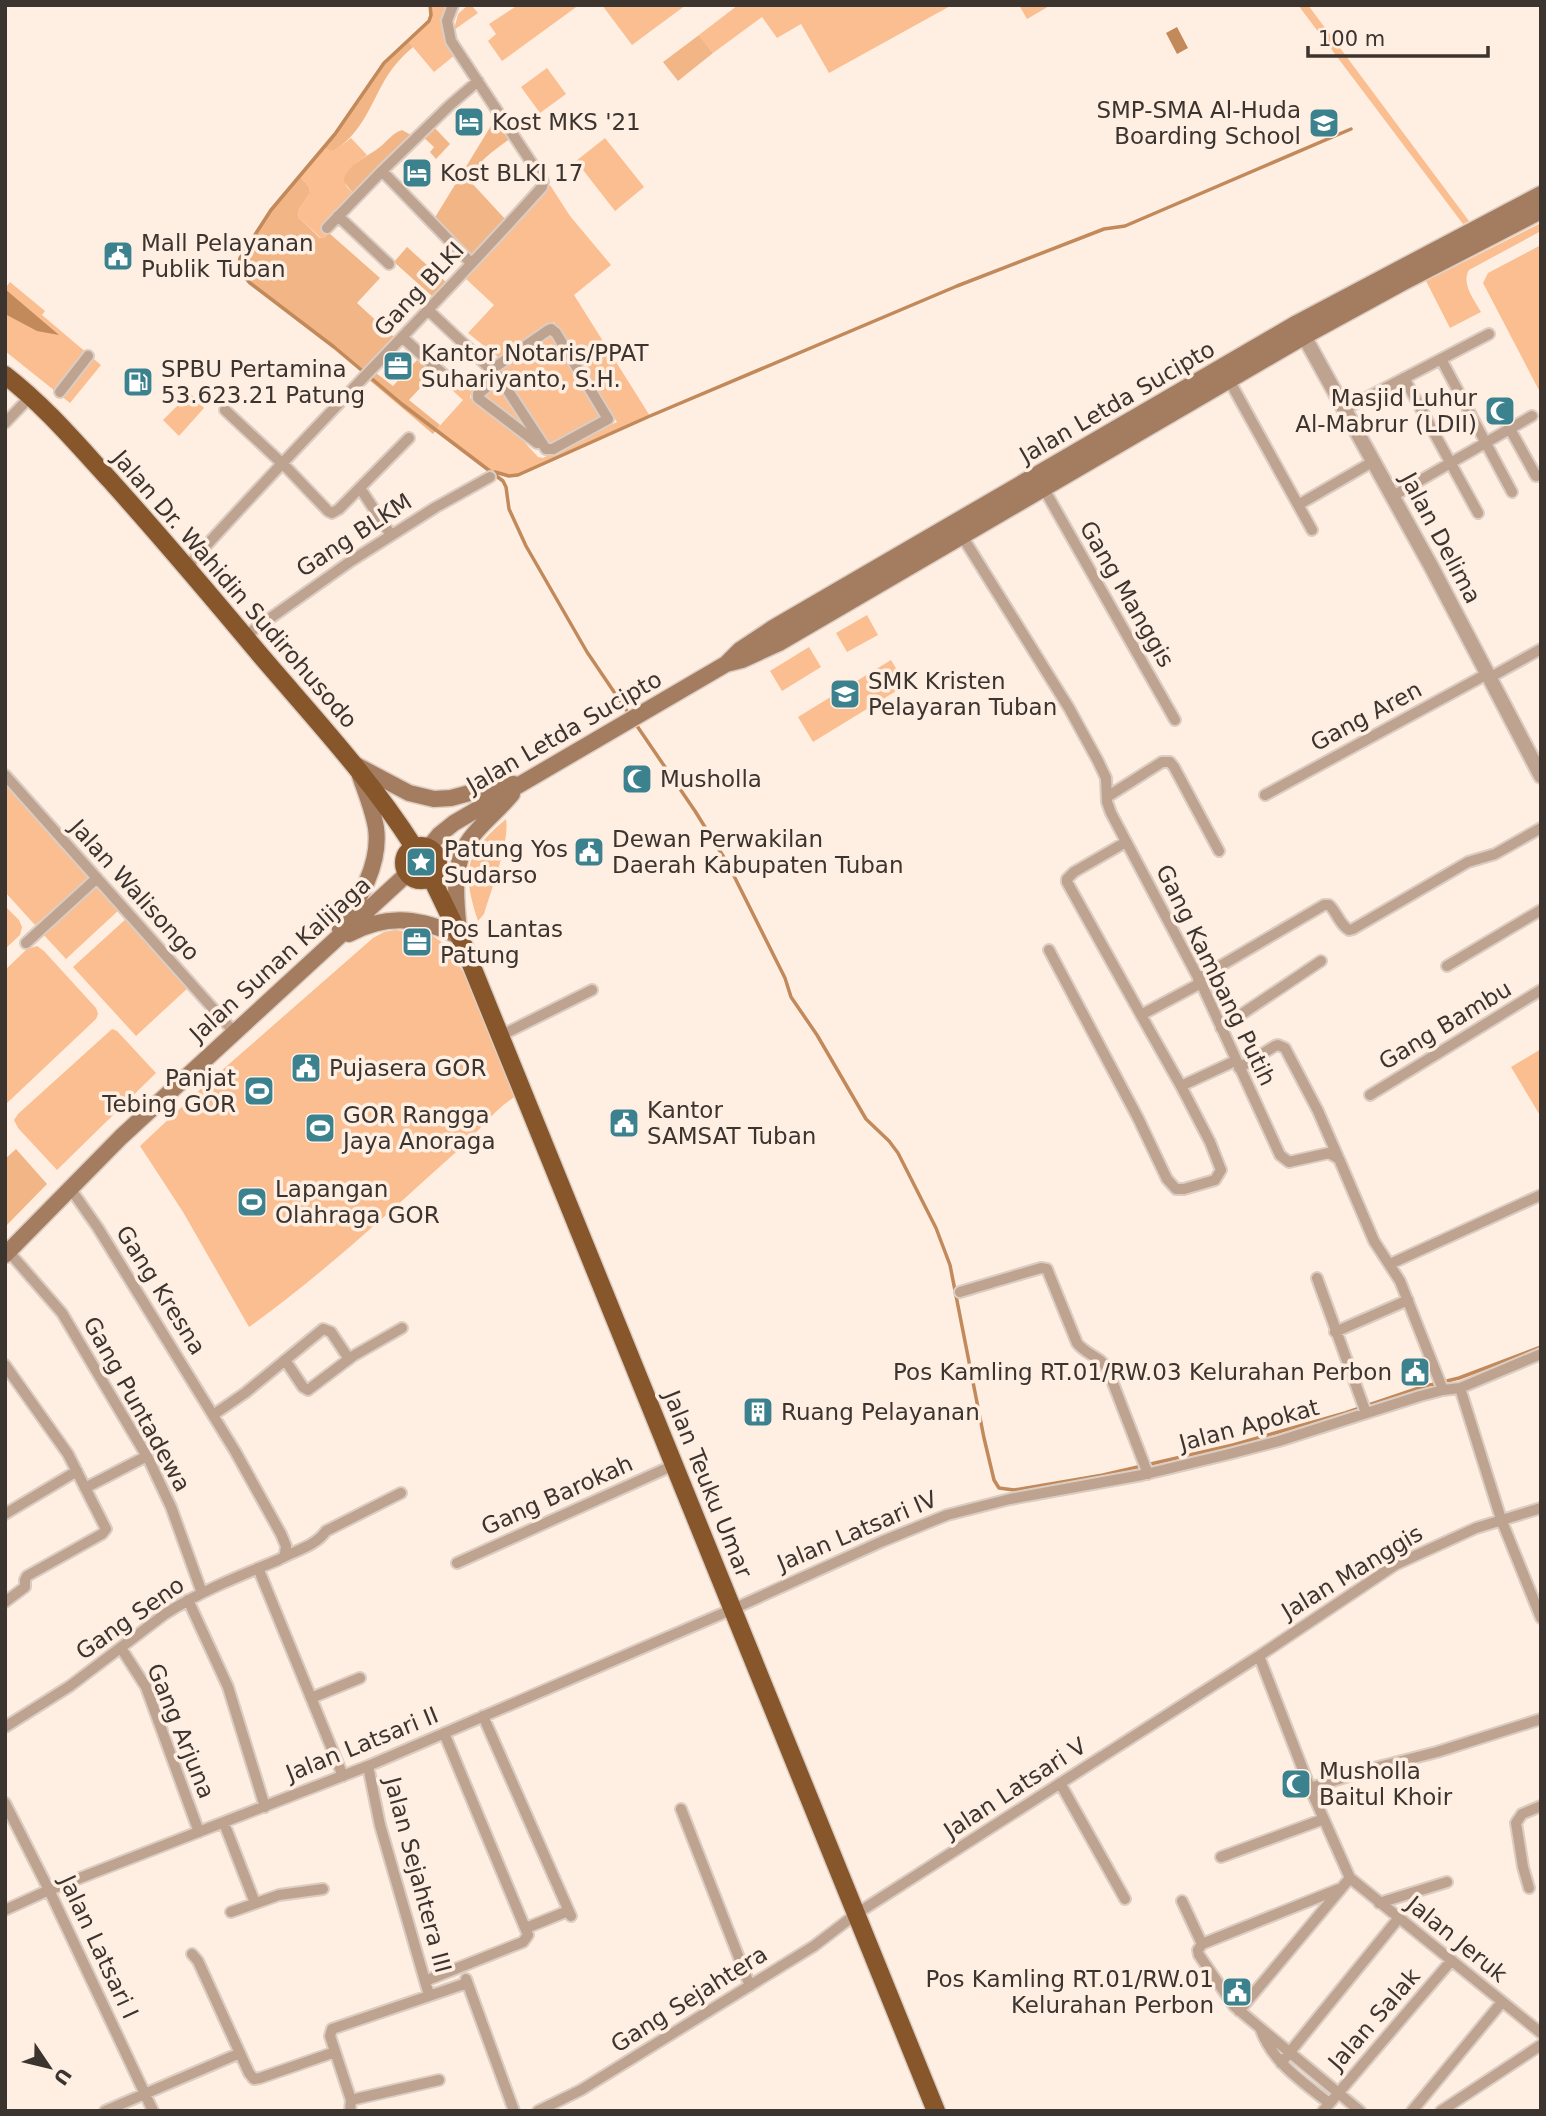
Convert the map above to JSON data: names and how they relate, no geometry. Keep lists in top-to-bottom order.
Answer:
{
  "streets": {
    "highway": ["Jalan Dr. Wahidin Sudirohusodo", "Jalan Teuku Umar"],
    "main road": ["Jalan Letda Sucipto", "Jalan Sunan Kalijaga"],
    "street": [
      "Gang BLKI",
      "Gang BLKM",
      "Jalan Delima",
      "Gang Manggis",
      "Gang Aren",
      "Jalan Walisongo",
      "Gang Kambang Putih",
      "Gang Bambu",
      "Gang Kresna",
      "Gang Puntadewa",
      "Jalan Apokat",
      "Gang Barokah",
      "Jalan Latsari IV",
      "Jalan Manggis",
      "Gang Seno",
      "Gang Arjuna",
      "Jalan Latsari II",
      "Jalan Latsari V",
      "Jalan Sejahtera III",
      "Jalan Jeruk",
      "Jalan Latsari I",
      "Gang Sejahtera",
      "Jalan Salak"
    ]
  },
  "crossings": [
    ["Gang BLKI", "Jalan Dr. Wahidin Sudirohusodo"],
    ["Jalan Letda Sucipto", "Jalan Delima"],
    ["Jalan Letda Sucipto", "Jalan Dr. Wahidin Sudirohusodo"],
    ["Jalan Letda Sucipto", "Gang Manggis"],
    ["Jalan Letda Sucipto", "Jalan Sunan Kalijaga"],
    ["Jalan Letda Sucipto", "Gang Kambang Putih"],
    ["Jalan Letda Sucipto", "Jalan Teuku Umar"],
    ["Gang BLKM", "Jalan Dr. Wahidin Sudirohusodo"],
    ["Jalan Delima", "Gang Aren"],
    ["Jalan Dr. Wahidin Sudirohusodo", "Jalan Sunan Kalijaga"],
    ["Jalan Dr. Wahidin Sudirohusodo", "Jalan Teuku Umar"],
    ["Jalan Walisongo", "Jalan Sunan Kalijaga"],
    ["Jalan Sunan Kalijaga", "Gang Kresna"],
    ["Jalan Sunan Kalijaga", "Gang Puntadewa"],
    ["Jalan Sunan Kalijaga", "Jalan Teuku Umar"],
    ["Gang Kresna", "Gang Seno"],
    ["Gang Puntadewa", "Gang Seno"],
    ["Jalan Apokat", "Jalan Latsari IV"],
    ["Jalan Teuku Umar", "Gang Barokah"],
    ["Jalan Teuku Umar", "Jalan Latsari IV"],
    ["Jalan Teuku Umar", "Jalan Latsari II"],
    ["Jalan Teuku Umar", "Jalan Latsari V"],
    ["Jalan Teuku Umar", "Gang Sejahtera"],
    ["Jalan Latsari IV", "Jalan Latsari II"],
    ["Jalan Manggis", "Jalan Latsari V"],
    ["Jalan Manggis", "Jalan Jeruk"],
    ["Gang Seno", "Gang Arjuna"],
    ["Gang Arjuna", "Jalan Latsari II"],
    ["Jalan Latsari II", "Jalan Sejahtera III"],
    ["Jalan Latsari II", "Jalan Latsari I"],
    ["Jalan Latsari V", "Gang Sejahtera"],
    ["Jalan Jeruk", "Jalan Salak"]
  ],
  "places": {
    "hotel": ["Kost MKS '21", "Kost BLKI 17"],
    "school or university": ["SMP-SMA Al-Huda Boarding School", "SMK Kristen Pelayaran Tuban"],
    "public building": [
      "Mall Pelayanan Publik Tuban",
      "Dewan Perwakilan Daerah Kabupaten Tuban",
      "Pujasera GOR",
      "Kantor SAMSAT Tuban",
      "Pos Kamling RT.01/RW.03 Kelurahan Perbon",
      "Pos Kamling RT.01/RW.01 Kelurahan Perbon"
    ],
    "office": ["Kantor Notaris/PPAT Suhariyanto, S.H.", "Pos Lantas Patung"],
    "fuel station": ["SPBU Pertamina 53.623.21 Patung"],
    "mosque": ["Masjid Luhur Al-Mabrur (LDII)", "Musholla", "Musholla Baitul Khoir"],
    "place": ["Patung Yos Sudarso"],
    "sports": ["Panjat Tebing GOR", "GOR Rangga Jaya Anoraga", "Lapangan Olahraga GOR"],
    "building": ["Ruang Pelayanan"]
  },
  "scale_bar": "100 m",
  "north": "bottom right"
}
